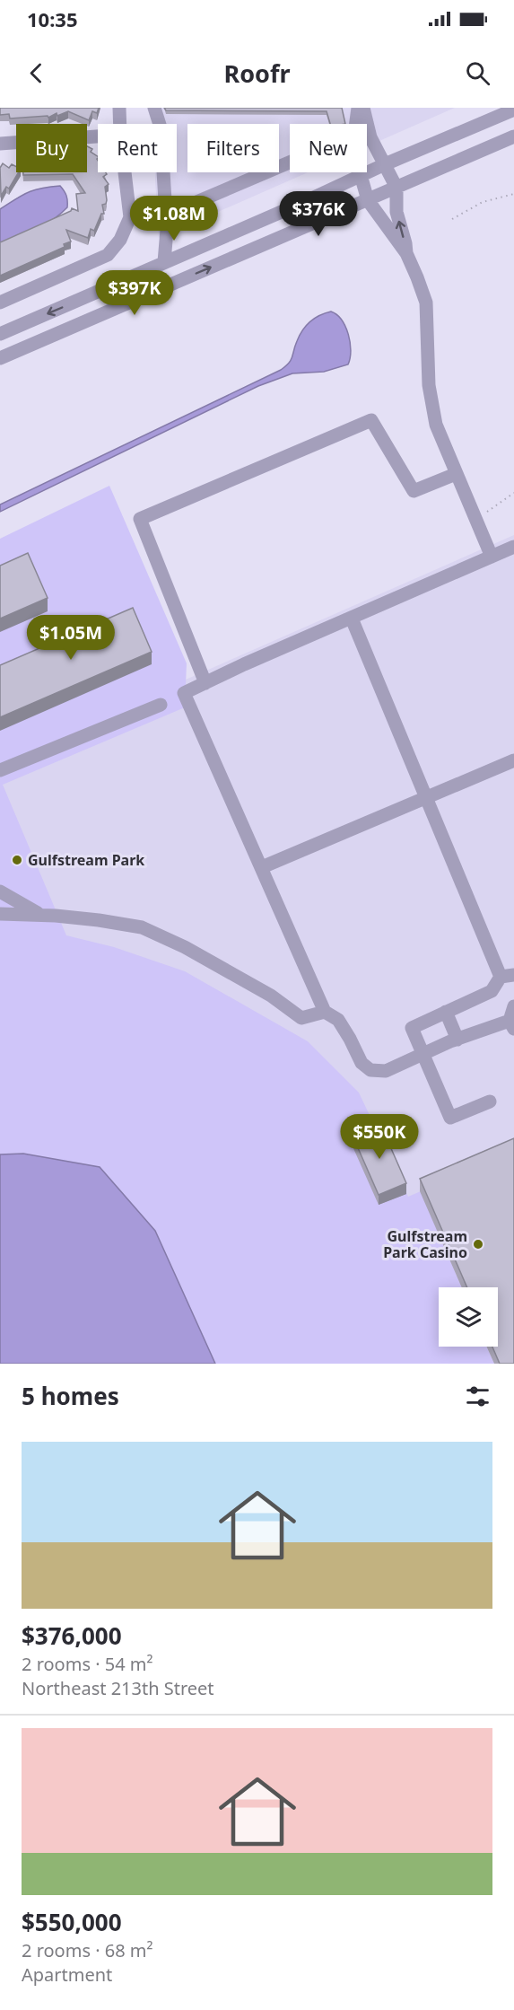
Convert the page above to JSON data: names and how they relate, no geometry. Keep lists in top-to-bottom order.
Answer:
{
  "places": ["Gulfstream Park", "Gulfstream Park Casino"],
  "page": {
    "status": "10:35",
    "header": "Roofr",
    "chip": [
      "Buy",
      "Rent",
      "Filters",
      "New"
    ],
    "price": [
      "$376K",
      "$1.08M",
      "$397K",
      "$1.05M",
      "$550K"
    ],
    "heading": "5 homes",
    "list": [
      {
        "name": "$376,000",
        "note": "2 rooms · 54 m² · Northeast 213th Street"
      },
      {
        "name": "$550,000",
        "note": "2 rooms · 68 m² · Apartment"
      }
    ]
  }
}
